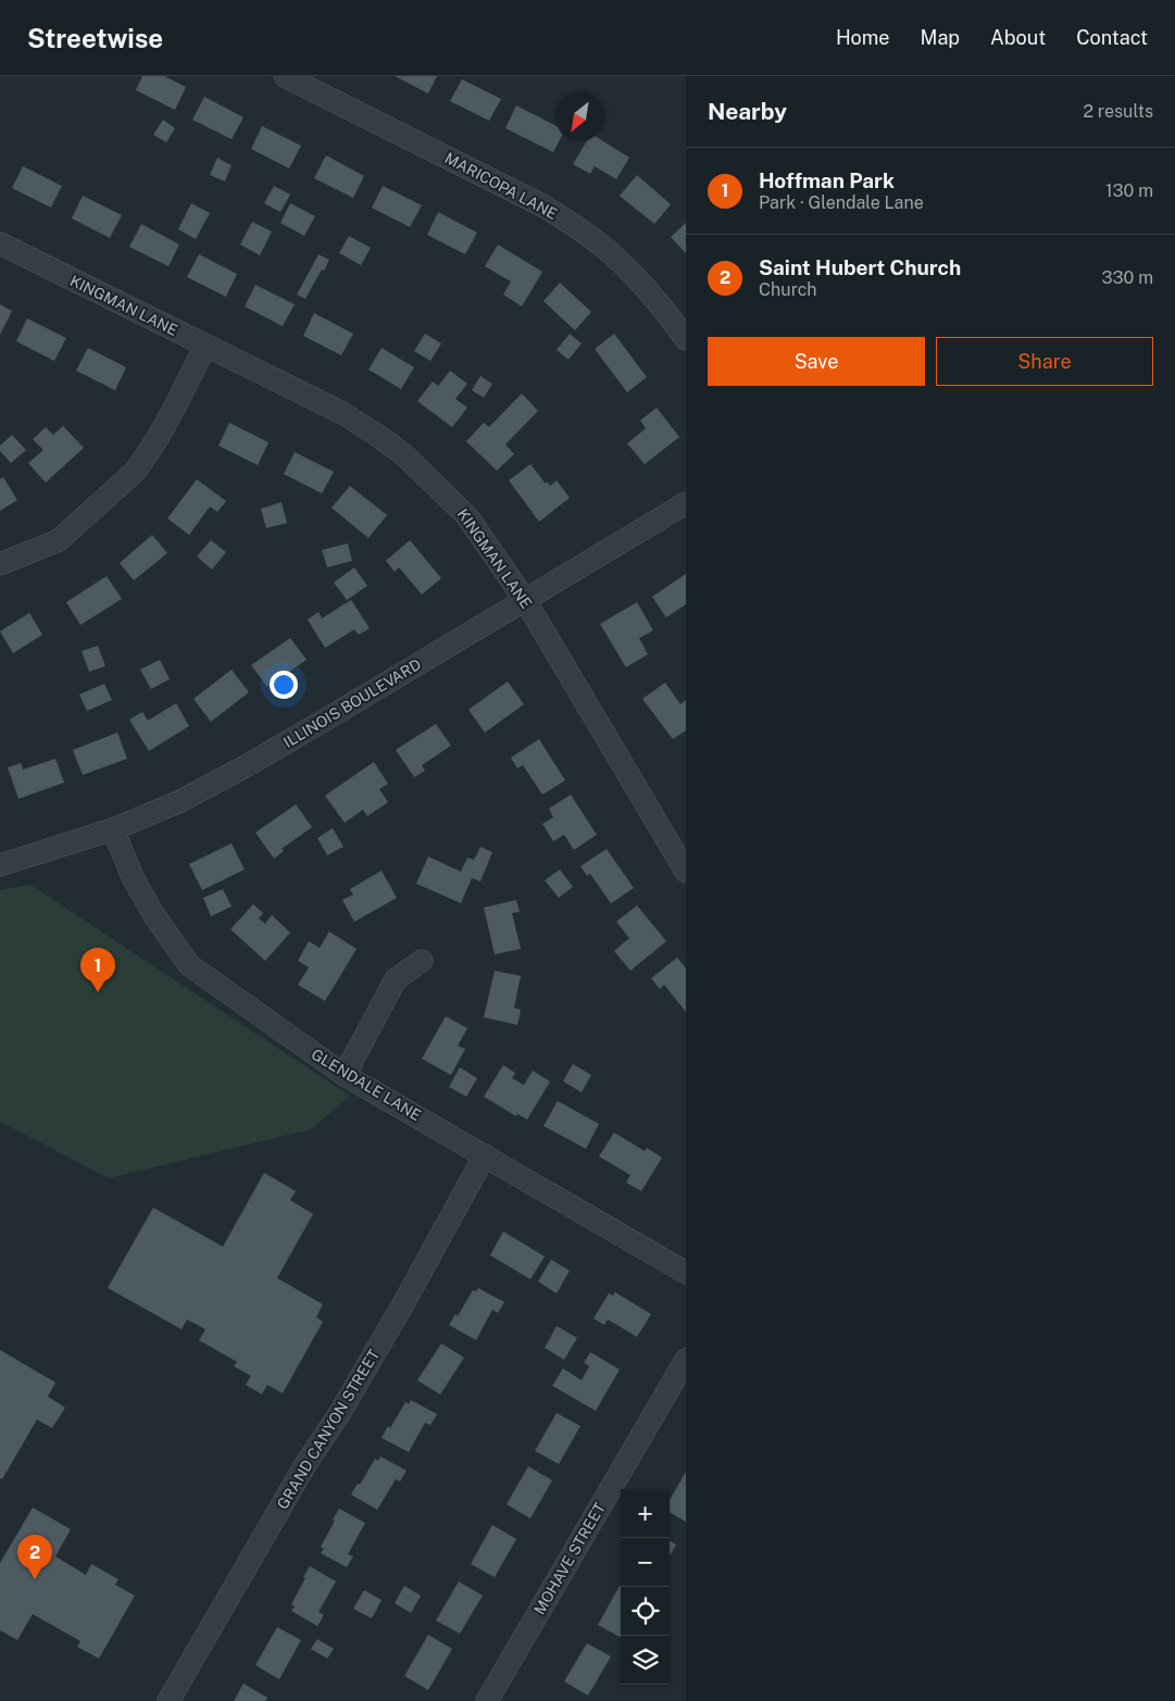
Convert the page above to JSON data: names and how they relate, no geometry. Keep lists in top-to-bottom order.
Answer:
{
  "streets": {
    "street": [
      "MARICOPA LANE",
      "KINGMAN LANE",
      "ILLINOIS BOULEVARD",
      "GLENDALE LANE",
      "GRAND CANYON STREET",
      "MOHAVE STREET"
    ]
  },
  "crossings": [
    ["KINGMAN LANE", "ILLINOIS BOULEVARD"],
    ["ILLINOIS BOULEVARD", "GLENDALE LANE"],
    ["GLENDALE LANE", "GRAND CANYON STREET"]
  ],
  "north": "bottom left",
  "page": {
    "header": "Streetwise",
    "nav": [
      "Home",
      "Map",
      "About",
      "Contact"
    ],
    "heading": ["Nearby", "2 results"],
    "list": [
      {
        "mark": "1",
        "name": "Hoffman Park",
        "note": "Park · Glendale Lane",
        "value": "130 m"
      },
      {
        "mark": "2",
        "name": "Saint Hubert Church",
        "note": "Church",
        "value": "330 m"
      }
    ],
    "buttons": ["Save", "Share"],
    "pins": ["1", "2"],
    "map_buttons": ["+", "−"]
  }
}
